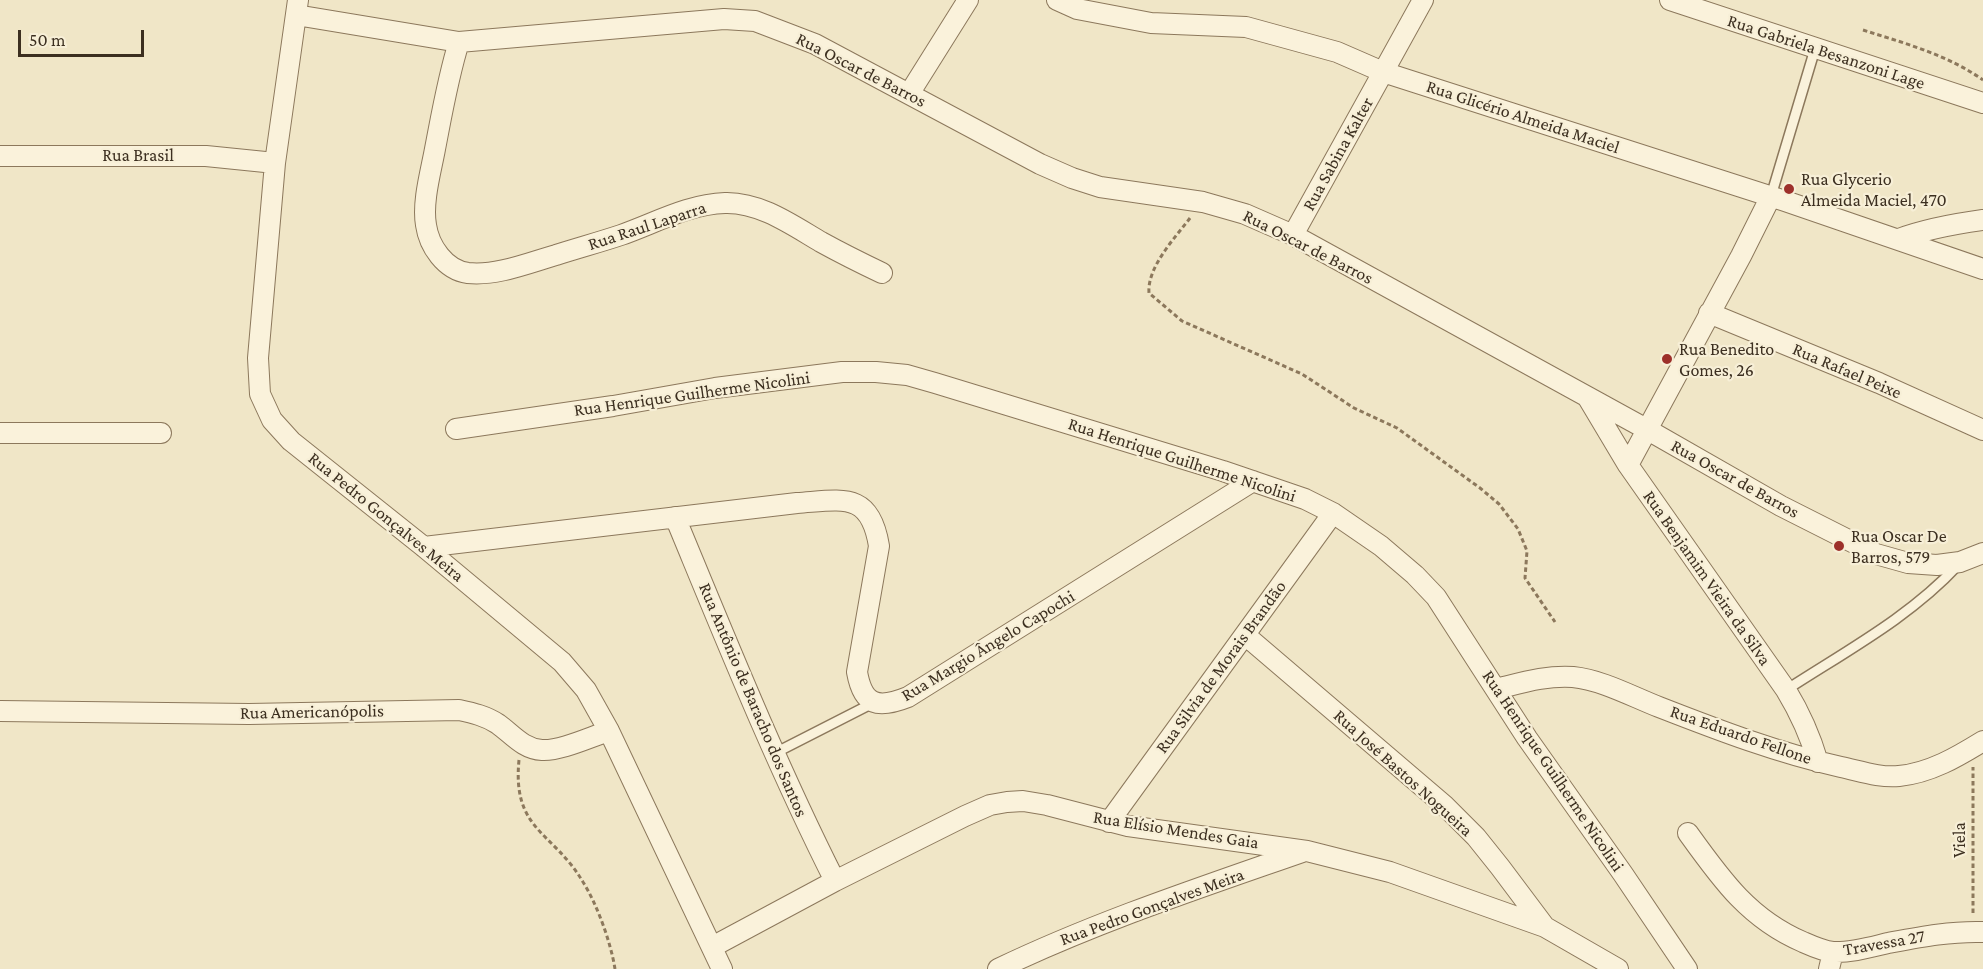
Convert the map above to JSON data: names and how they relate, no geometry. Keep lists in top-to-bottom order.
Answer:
{
  "streets": {
    "street": [
      "Rua Gabriela Besanzoni Lage",
      "Rua Oscar de Barros",
      "Rua Glicério Almeida Maciel",
      "Rua Sabina Kalter",
      "Rua Brasil",
      "Rua Raul Laparra",
      "Rua Rafael Peixe",
      "Rua Henrique Guilherme Nicolini",
      "Rua Pedro Gonçalves Meira",
      "Rua Benjamim Vieira da Silva",
      "Rua Margio Ângelo Capochi",
      "Rua Silvia de Morais Brandão",
      "Rua Antônio de Baracho dos Santos",
      "Rua Americanópolis",
      "Rua Eduardo Fellone",
      "Rua José Bastos Nogueira",
      "Rua Elísio Mendes Gaia",
      "Travessa 27"
    ],
    "path": ["Viela"]
  },
  "crossings": [
    ["Rua Oscar de Barros", "Rua Sabina Kalter"],
    ["Rua Oscar de Barros", "Rua Raul Laparra"],
    ["Rua Oscar de Barros", "Rua Pedro Gonçalves Meira"],
    ["Rua Oscar de Barros", "Rua Benjamim Vieira da Silva"],
    ["Rua Glicério Almeida Maciel", "Rua Sabina Kalter"],
    ["Rua Brasil", "Rua Pedro Gonçalves Meira"],
    ["Rua Henrique Guilherme Nicolini", "Rua Margio Ângelo Capochi"],
    ["Rua Henrique Guilherme Nicolini", "Rua Silvia de Morais Brandão"],
    ["Rua Henrique Guilherme Nicolini", "Rua Eduardo Fellone"],
    ["Rua Pedro Gonçalves Meira", "Rua Americanópolis"],
    ["Rua Pedro Gonçalves Meira", "Rua Elísio Mendes Gaia"],
    ["Rua Benjamim Vieira da Silva", "Rua Eduardo Fellone"],
    ["Rua Silvia de Morais Brandão", "Rua José Bastos Nogueira"],
    ["Rua Silvia de Morais Brandão", "Rua Elísio Mendes Gaia"],
    ["Rua Antônio de Baracho dos Santos", "Rua Elísio Mendes Gaia"],
    ["Rua Eduardo Fellone", "Viela"],
    ["Rua José Bastos Nogueira", "Rua Elísio Mendes Gaia"],
    ["Viela", "Travessa 27"]
  ],
  "places": ["Rua Glycerio Almeida Maciel, 470", "Rua Benedito Gomes, 26", "Rua Oscar De Barros, 579"],
  "scale_bar": "50 m"
}
